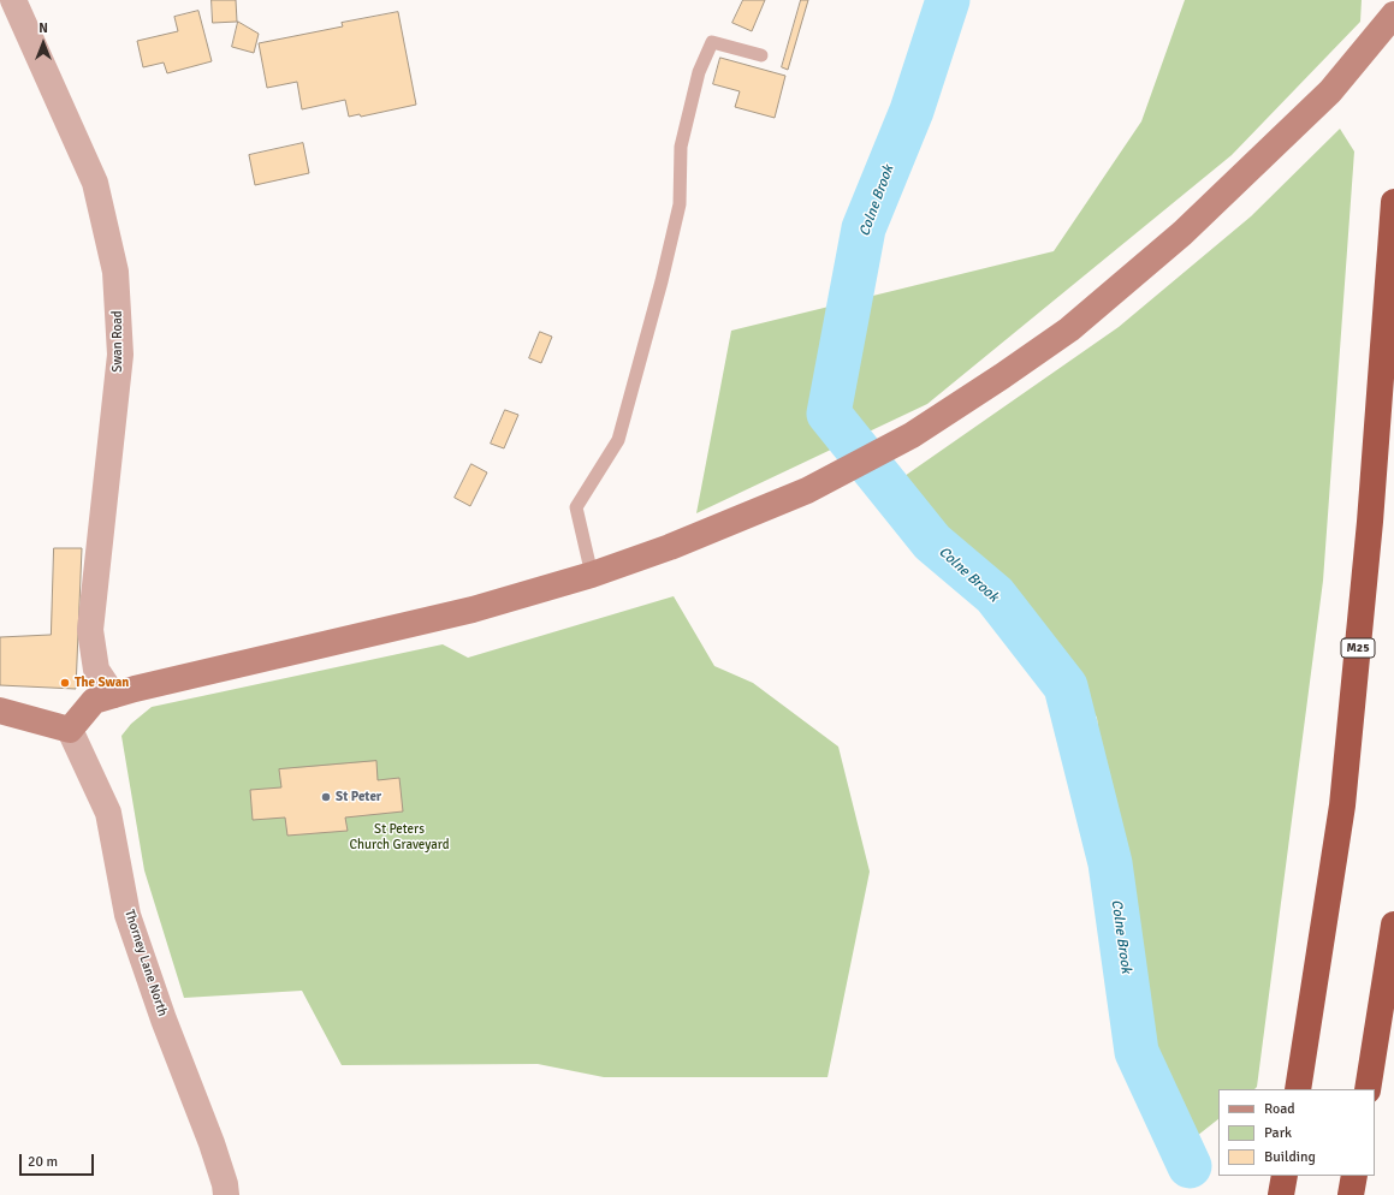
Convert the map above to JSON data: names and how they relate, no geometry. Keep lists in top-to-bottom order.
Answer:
{
  "streets": {
    "highway": ["M25"],
    "street": ["Swan Road", "Thorney Lane North"]
  },
  "water": ["Colne Brook"],
  "parks": ["St Peters Church Graveyard"],
  "places": ["The Swan", "St Peter"],
  "legend": ["Road", "Park", "Building"],
  "scale_bar": "20 m",
  "north": "top"
}
